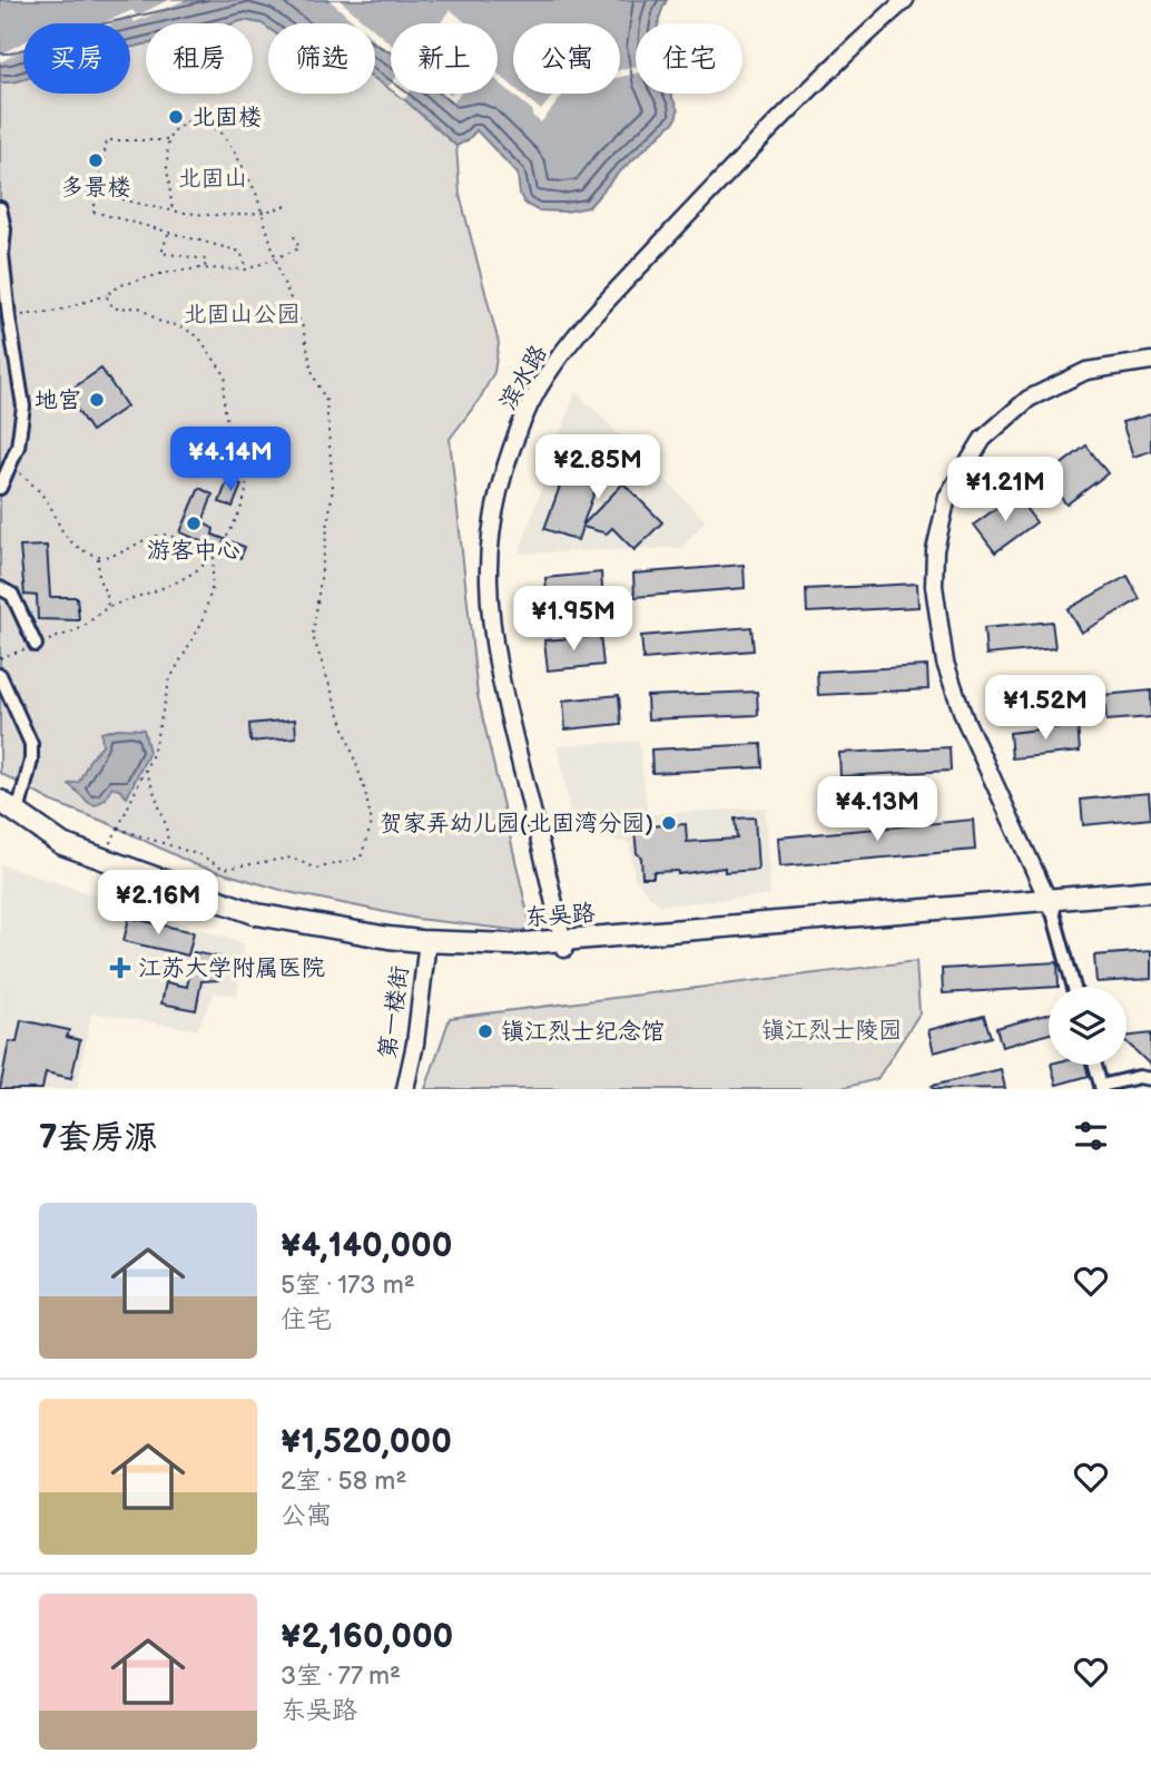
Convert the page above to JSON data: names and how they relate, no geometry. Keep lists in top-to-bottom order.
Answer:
{
  "streets": {
    "main road": ["东吴路"],
    "street": ["滨水路", "第一楼街"]
  },
  "crossings": [
    ["滨水路", "东吴路"],
    ["东吴路", "第一楼街"]
  ],
  "parks": ["北固山", "北固山公园", "镇江烈士陵园"],
  "places": {
    "other": [
      "北固楼",
      "多景楼",
      "地宫",
      "游客中心",
      "贺家弄幼儿园(北固湾分园)",
      "镇江烈士纪念馆"
    ],
    "health": ["江苏大学附属医院"]
  },
  "page": {
    "chip": [
      "买房",
      "租房",
      "筛选",
      "新上",
      "公寓",
      "住宅"
    ],
    "price": [
      "¥4.14M",
      "¥2.85M",
      "¥1.21M",
      "¥1.95M",
      "¥1.52M",
      "¥4.13M",
      "¥2.16M"
    ],
    "heading": "7套房源",
    "list": [
      {
        "name": "¥4,140,000",
        "note": "5室 · 173 m² · 住宅"
      },
      {
        "name": "¥1,520,000",
        "note": "2室 · 58 m² · 公寓"
      },
      {
        "name": "¥2,160,000",
        "note": "3室 · 77 m² · 东吴路"
      }
    ]
  }
}
